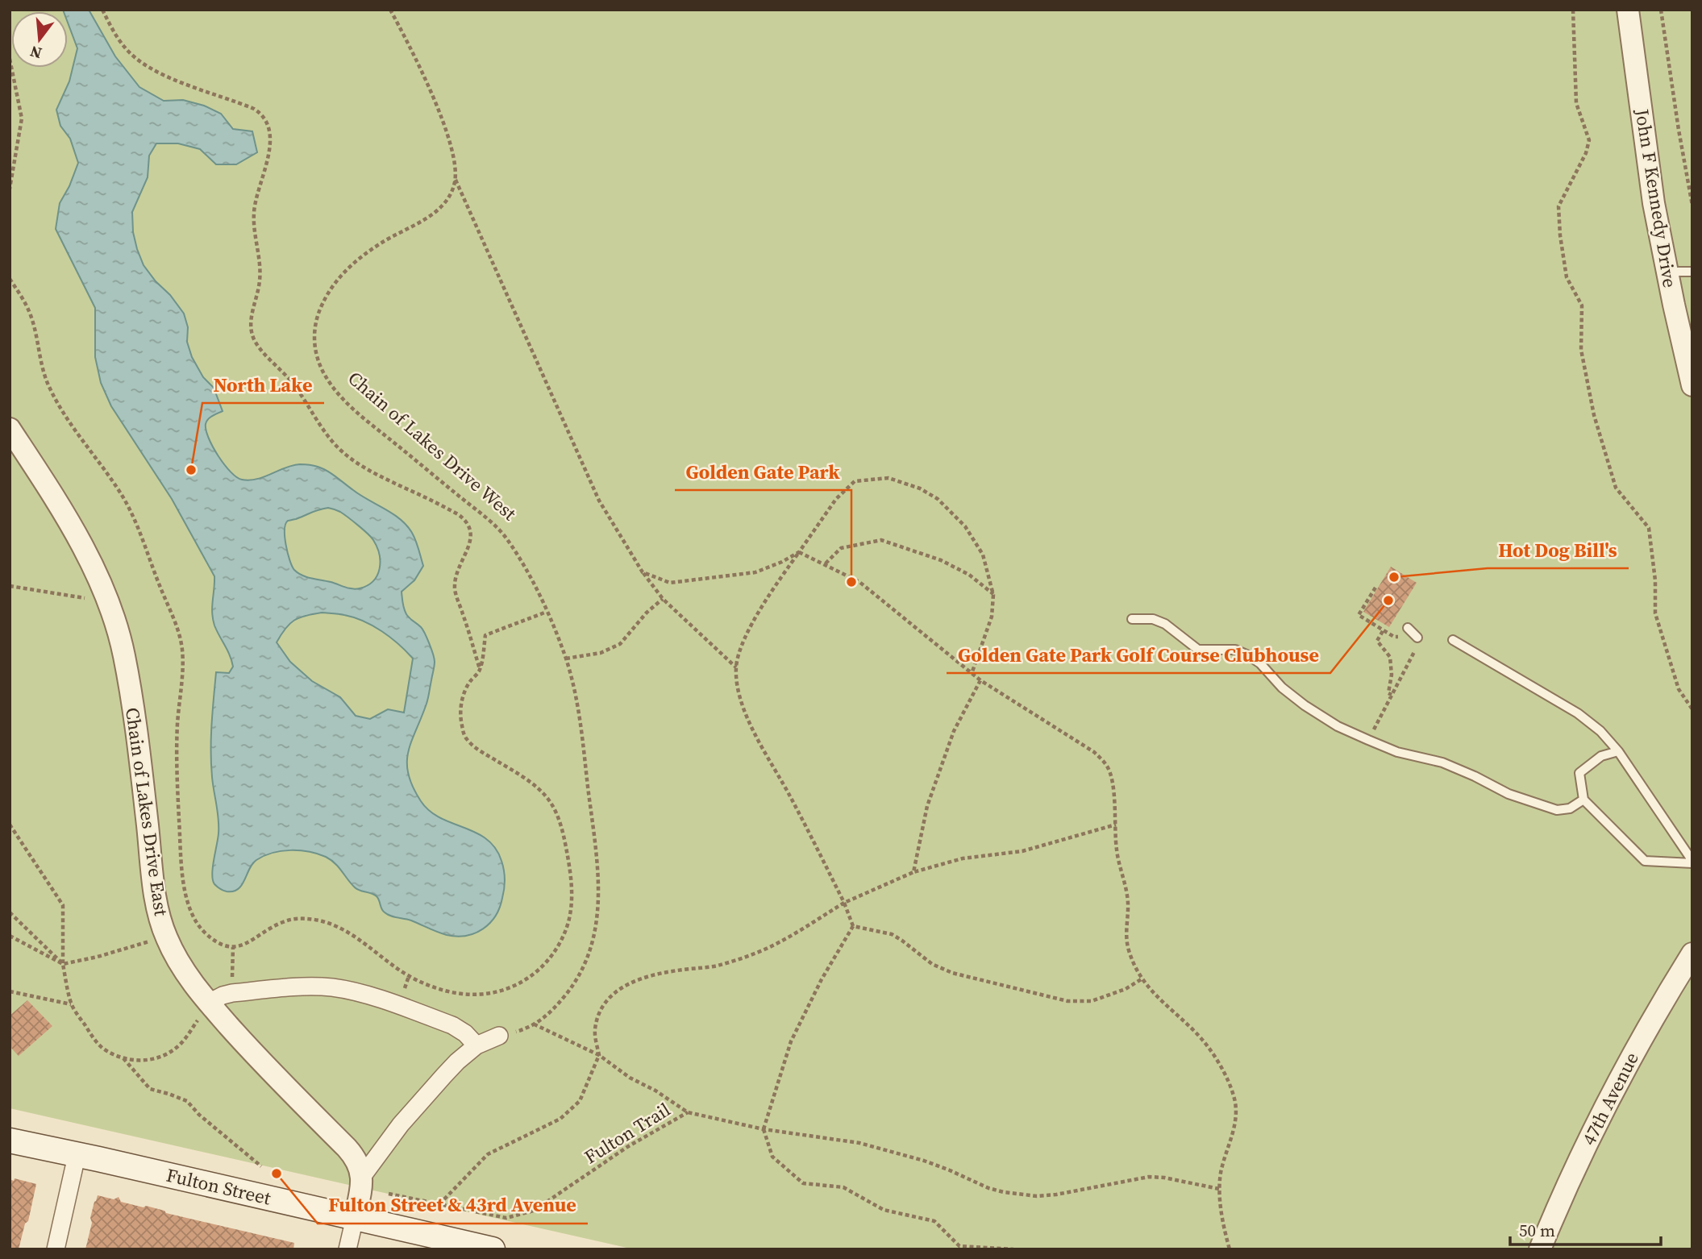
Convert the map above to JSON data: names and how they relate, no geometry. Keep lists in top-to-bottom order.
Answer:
{
  "streets": {
    "main road": ["Fulton Street"],
    "street": ["John F Kennedy Drive", "Chain of Lakes Drive East", "47th Avenue"],
    "path": ["Chain of Lakes Drive West", "Fulton Trail"]
  },
  "places": [
    "North Lake",
    "Hot Dog Bill's",
    "Golden Gate Park",
    "Golden Gate Park Golf Course Clubhouse",
    "Fulton Street & 43rd Avenue"
  ],
  "scale_bar": "50 m",
  "north": "bottom"
}
